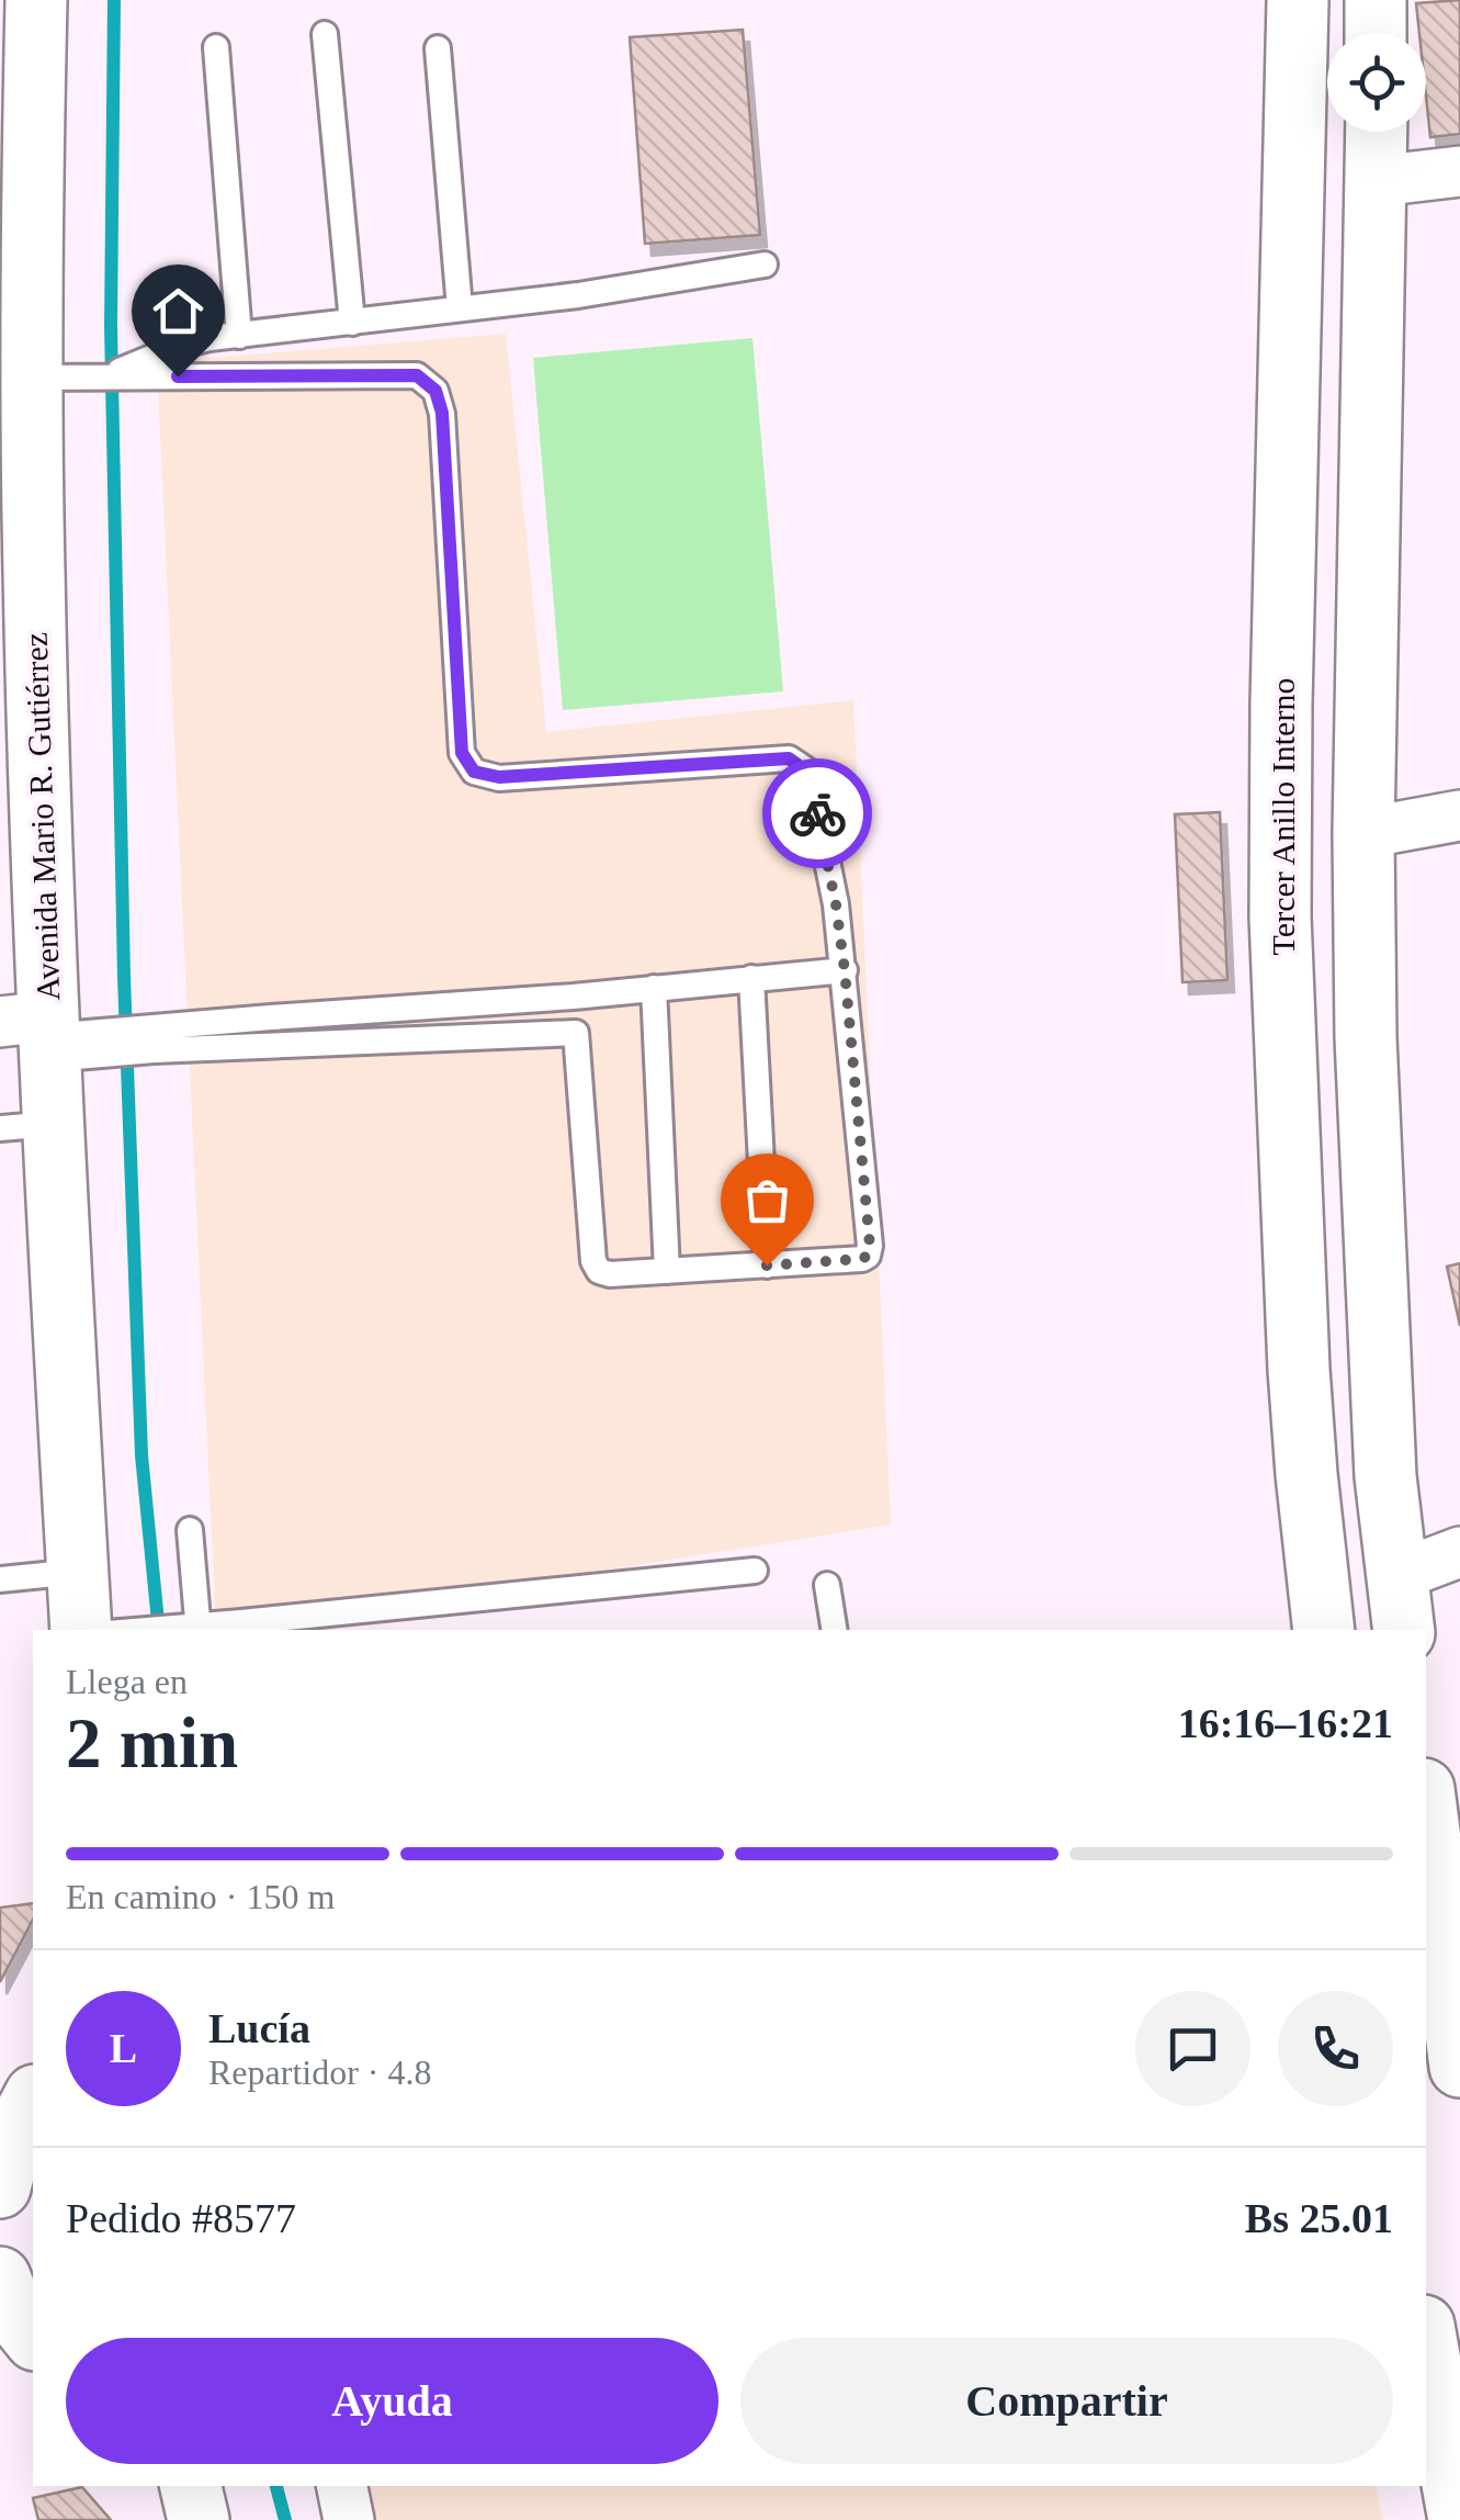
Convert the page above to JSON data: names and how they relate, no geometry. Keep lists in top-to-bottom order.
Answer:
{
  "streets": {
    "main road": ["Avenida Mario R. Gutiérrez", "Tercer Anillo Interno"]
  },
  "page": {
    "heading": ["2 min", "Llega en", "16:16–16:21"],
    "panel": [
      "Lucía",
      "Repartidor · 4.8",
      "Pedido #8577",
      "Bs 25.01"
    ],
    "bar": "En camino · 150 m",
    "round": "L",
    "buttons": ["Ayuda", "Compartir"]
  }
}
